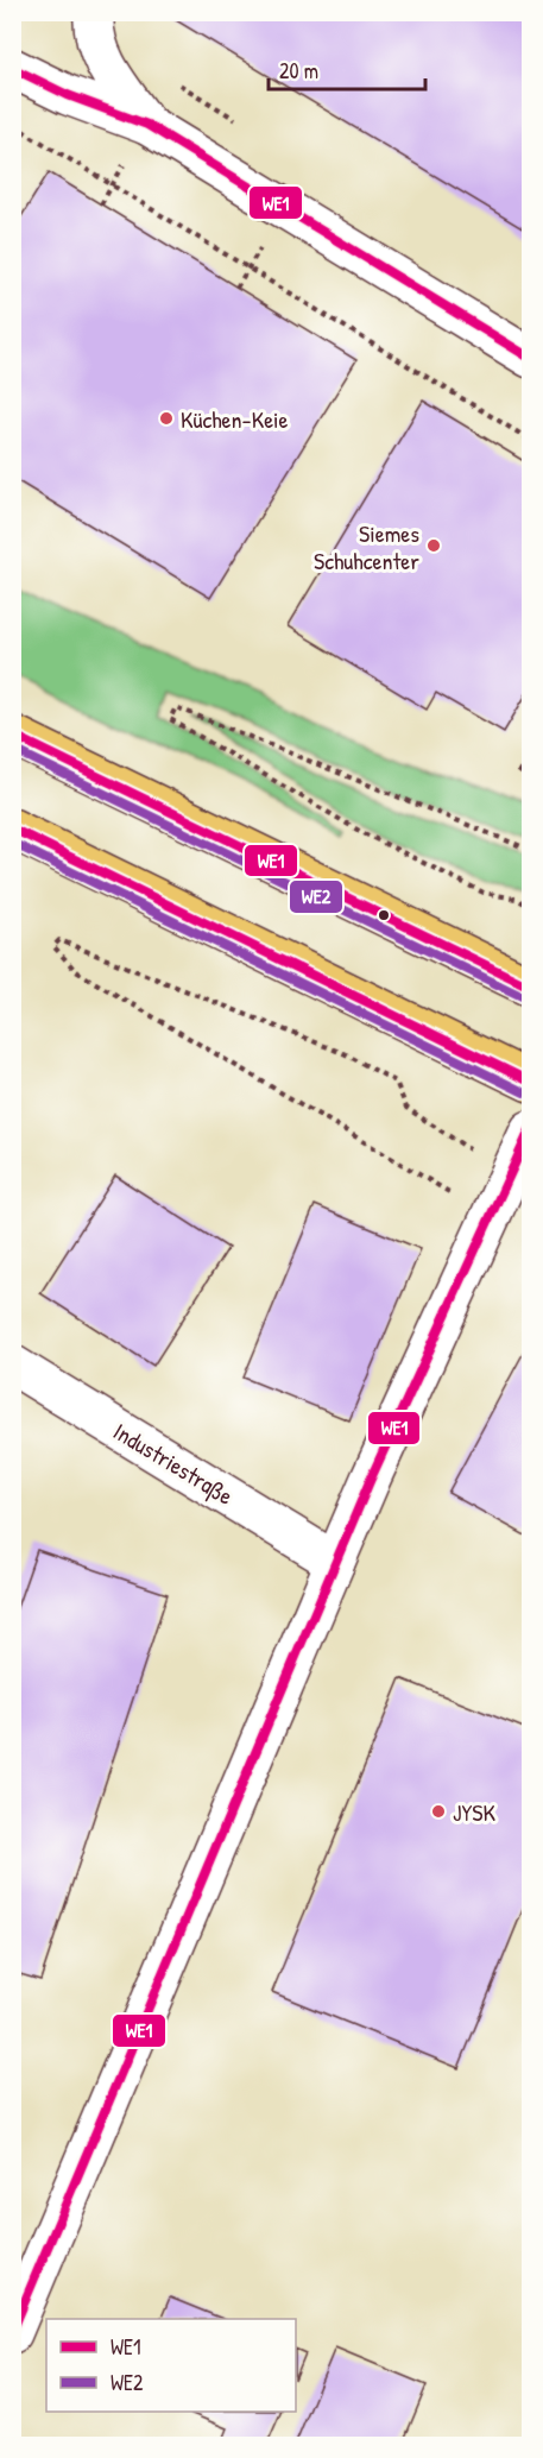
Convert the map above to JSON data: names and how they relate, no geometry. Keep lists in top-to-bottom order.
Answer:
{
  "streets": {
    "street": ["Industriestraße"]
  },
  "places": ["Küchen-Keie", "Siemes Schuhcenter", "JYSK"],
  "lines": ["transit line WE1", "transit line WE2"],
  "legend": ["WE1", "WE2"],
  "scale_bar": "20 m"
}
